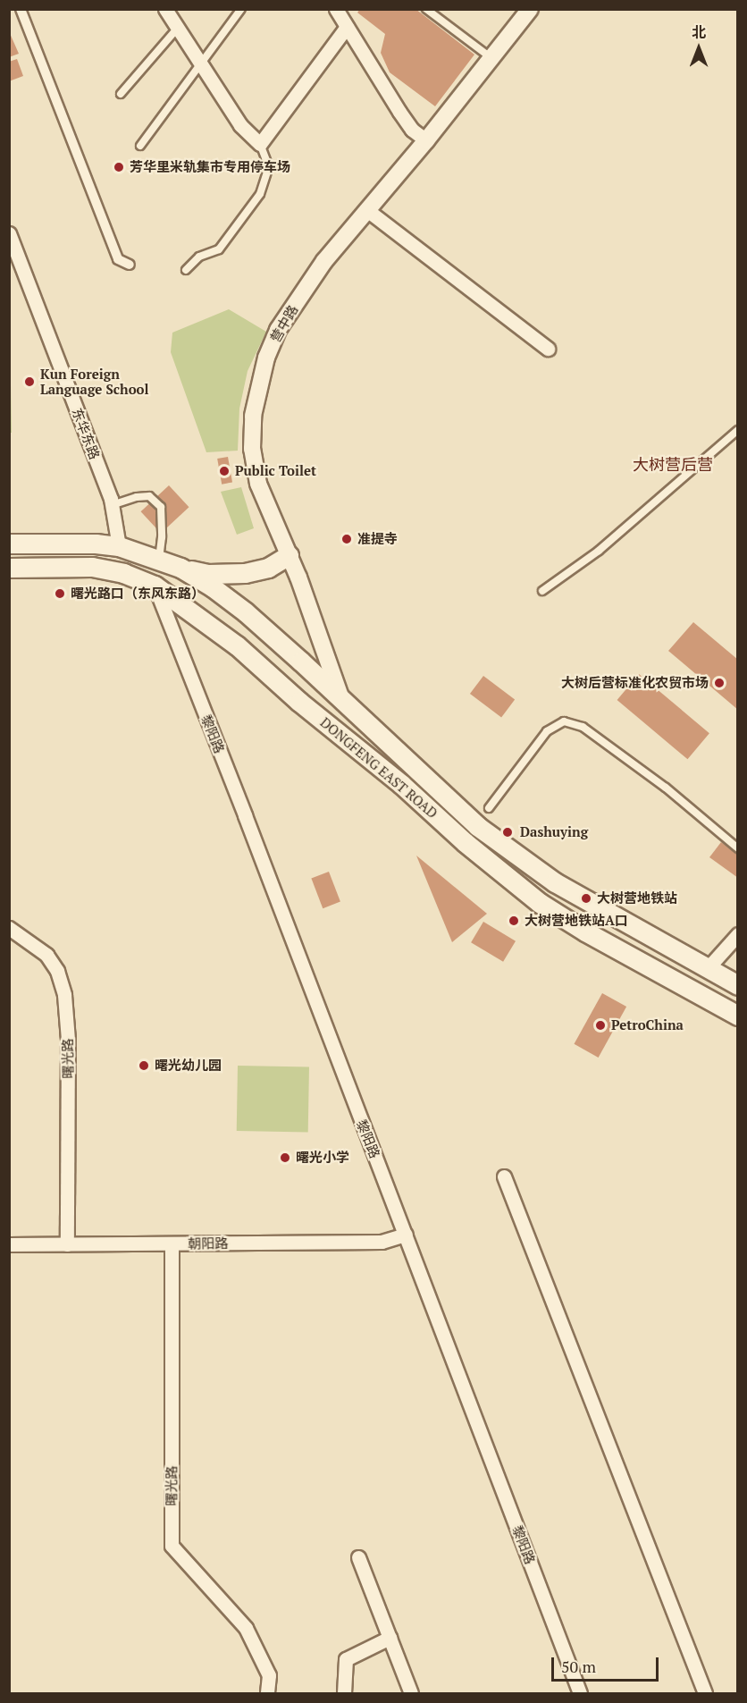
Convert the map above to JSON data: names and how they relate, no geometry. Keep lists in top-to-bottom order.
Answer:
{
  "streets": {
    "main road": ["DONGFENG EAST ROAD"],
    "street": [
      "营中路",
      "东华东路",
      "黎阳路",
      "曙光路",
      "朝阳路"
    ]
  },
  "crossings": [
    ["营中路", "DONGFENG EAST ROAD"],
    ["东华东路", "DONGFENG EAST ROAD"],
    ["黎阳路", "DONGFENG EAST ROAD"],
    ["黎阳路", "朝阳路"],
    ["曙光路", "朝阳路"]
  ],
  "districts": ["大树营后营"],
  "places": [
    "芳华里米轨集市专用停车场",
    "Kun Foreign Language School",
    "Public Toilet",
    "准提寺",
    "曙光路口（东风东路）",
    "大树后营标准化农贸市场",
    "Dashuying",
    "大树营地铁站",
    "大树营地铁站A口",
    "PetroChina",
    "曙光幼儿园",
    "曙光小学"
  ],
  "scale_bar": "50 m",
  "north": "top"
}
